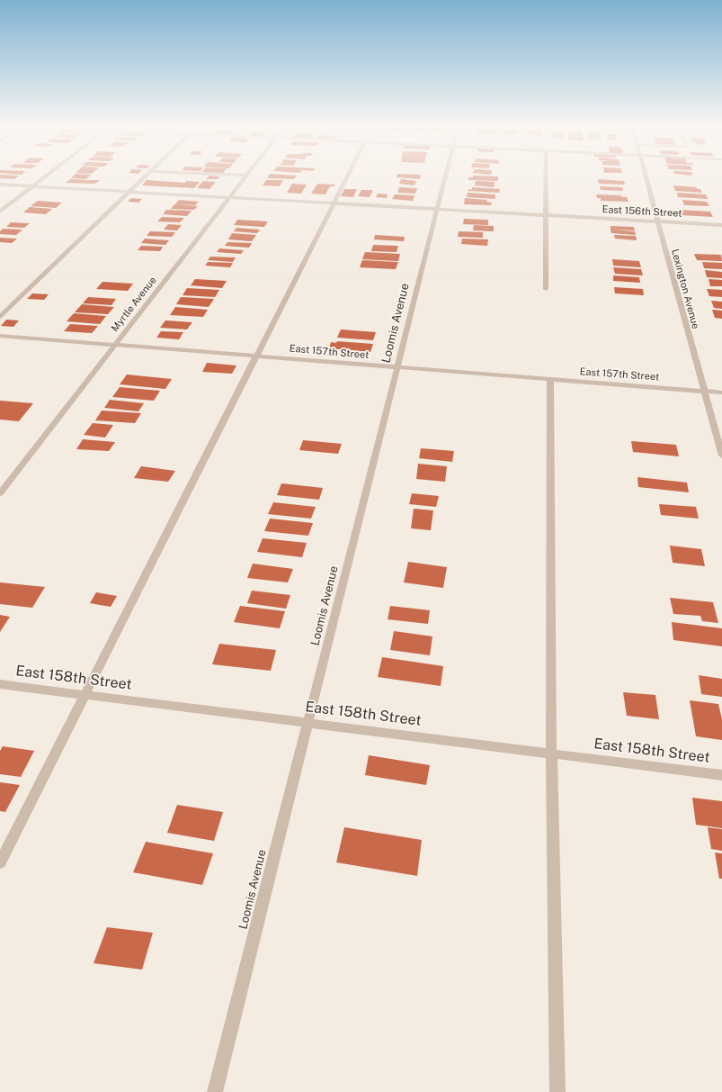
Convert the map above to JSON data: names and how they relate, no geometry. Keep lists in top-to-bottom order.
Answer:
{
  "streets": {
    "street": [
      "East 156th Street",
      "Lexington Avenue",
      "Myrtle Avenue",
      "Loomis Avenue",
      "East 157th Street",
      "East 158th Street"
    ]
  },
  "crossings": [
    ["East 156th Street", "Lexington Avenue"],
    ["East 156th Street", "Myrtle Avenue"],
    ["East 156th Street", "Loomis Avenue"],
    ["Lexington Avenue", "East 157th Street"],
    ["Myrtle Avenue", "East 157th Street"],
    ["Loomis Avenue", "East 157th Street"],
    ["Loomis Avenue", "East 158th Street"]
  ]
}
